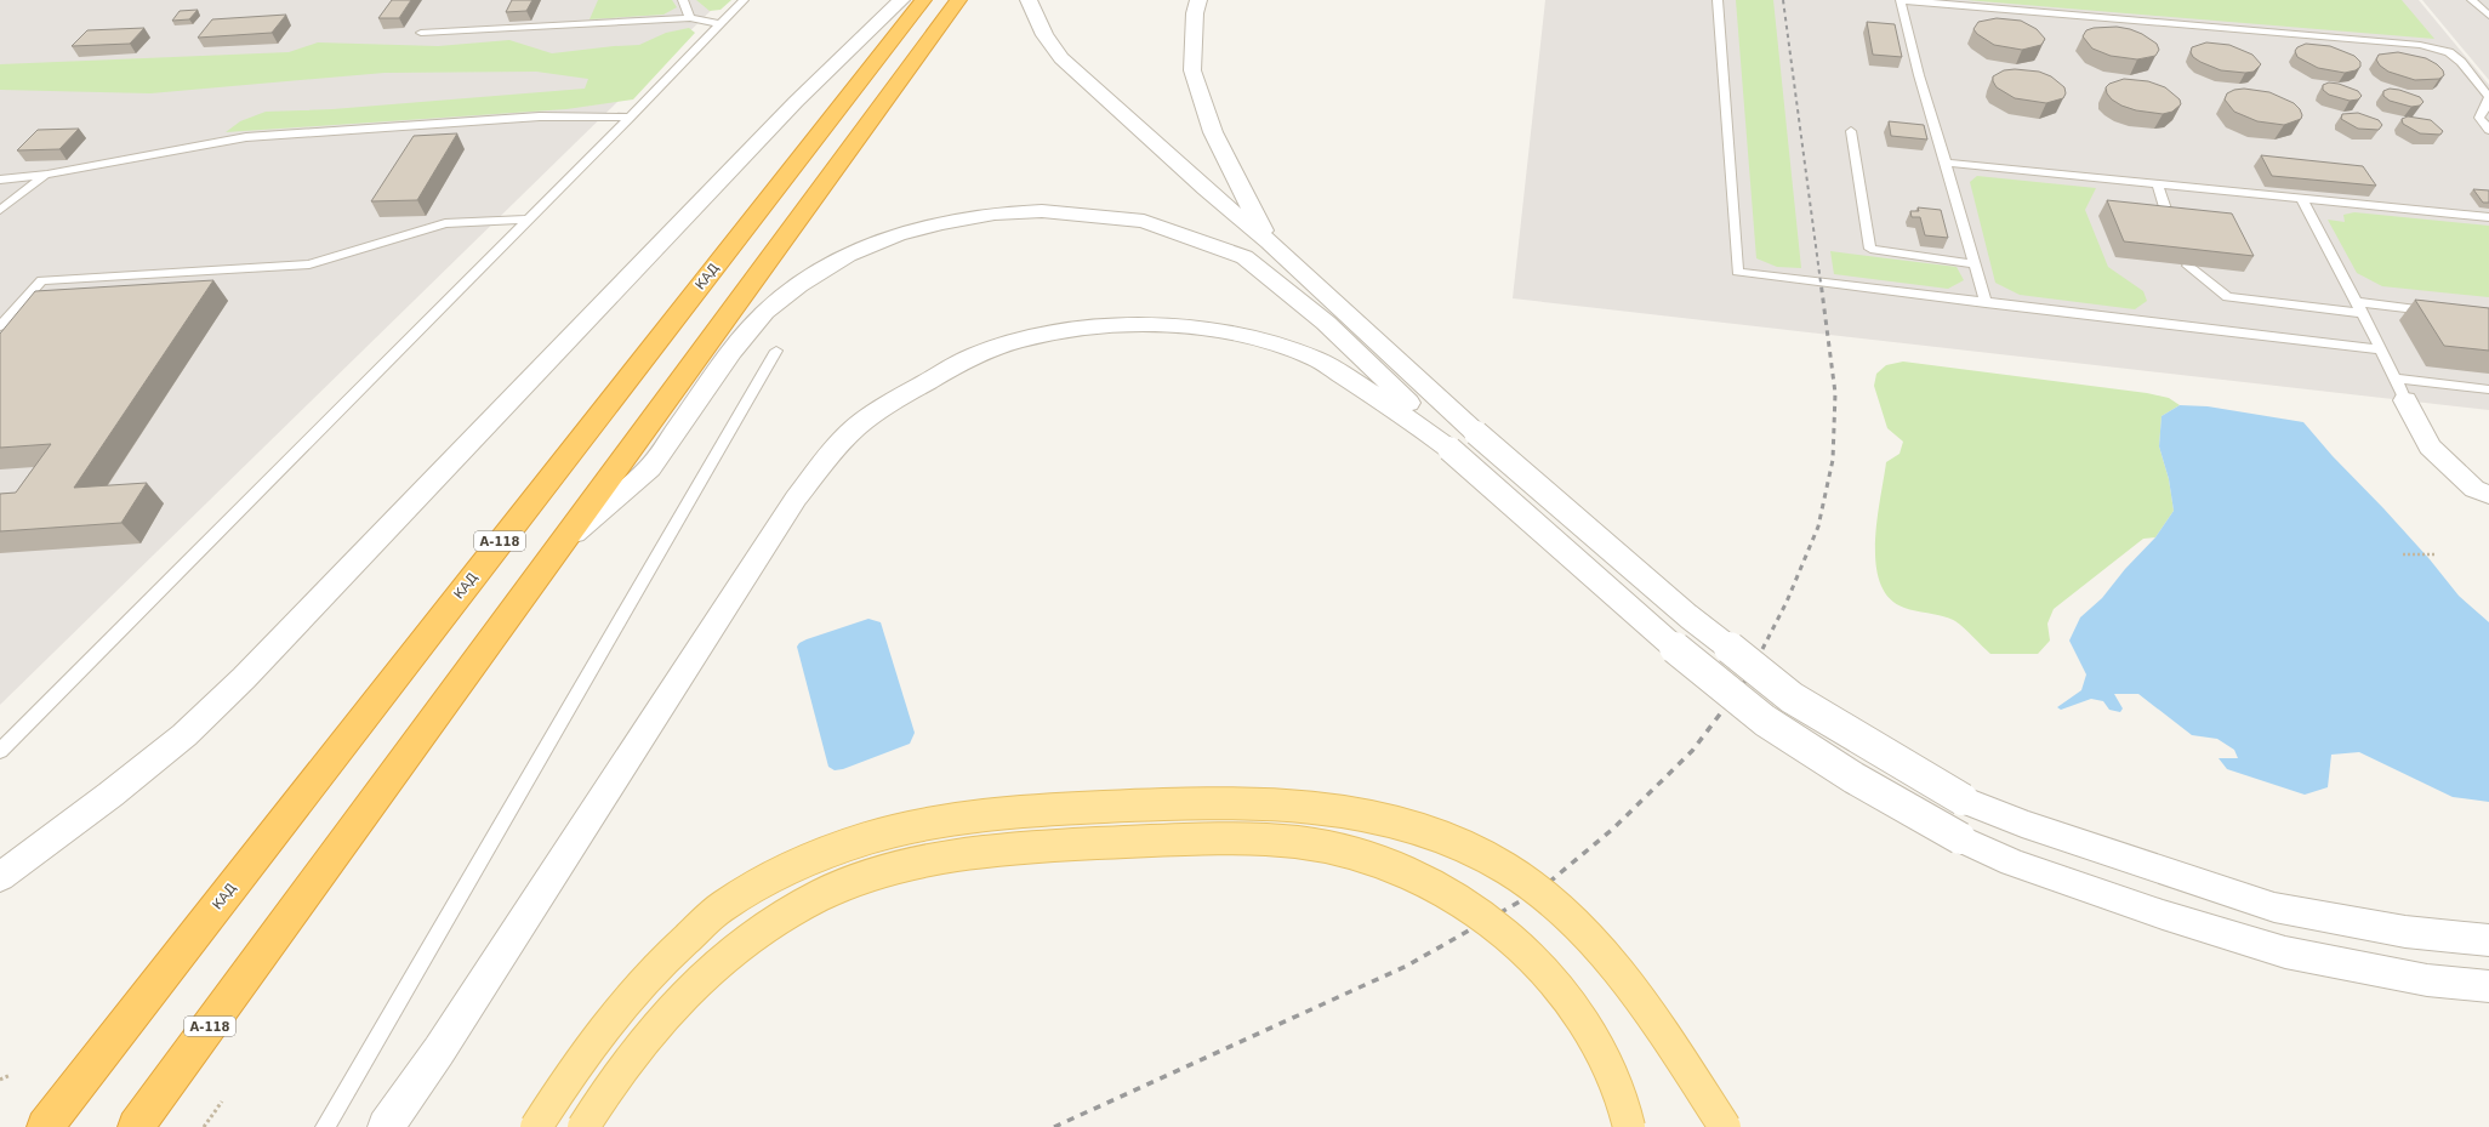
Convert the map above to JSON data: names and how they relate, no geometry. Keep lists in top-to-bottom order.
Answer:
{
  "streets": {
    "highway": ["КАД", "А-118"]
  }
}
